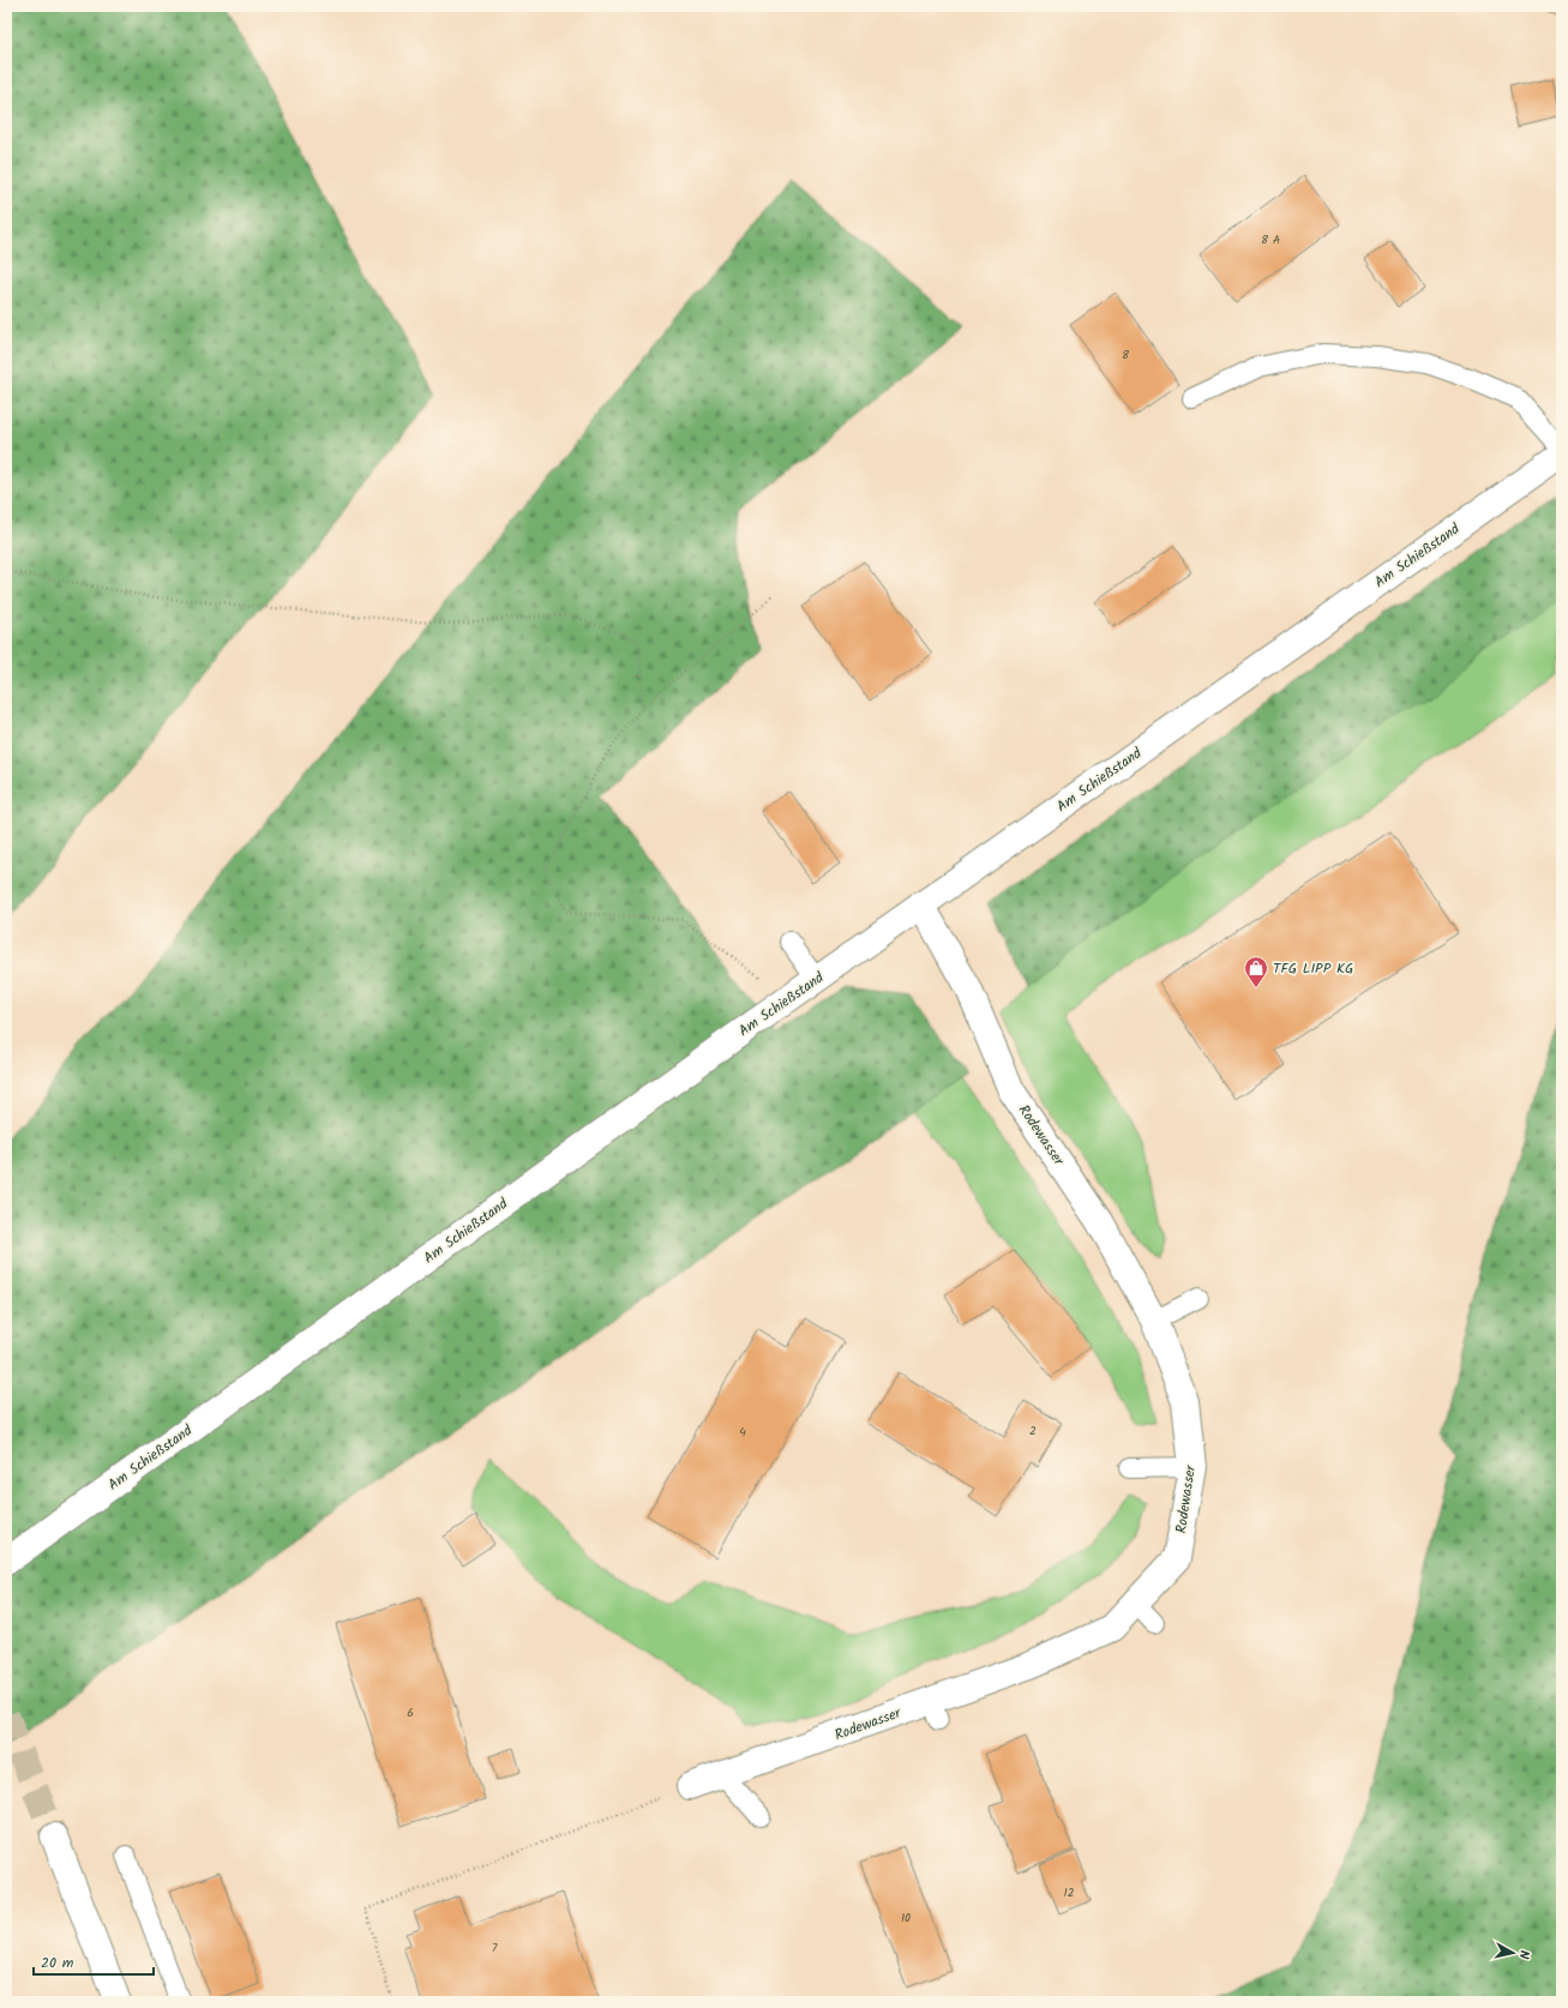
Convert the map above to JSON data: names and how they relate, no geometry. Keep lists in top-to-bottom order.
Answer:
{
  "streets": {
    "main road": ["Am Schießstand", "Rodewasser"]
  },
  "crossings": [
    ["Am Schießstand", "Rodewasser"]
  ],
  "places": {
    "shop": ["TFG LIPP KG"]
  },
  "house_numbers": [
    "8 A",
    "8",
    "2",
    "4",
    "6",
    "12",
    "10",
    "7"
  ],
  "scale_bar": "20 m",
  "north": "right"
}
